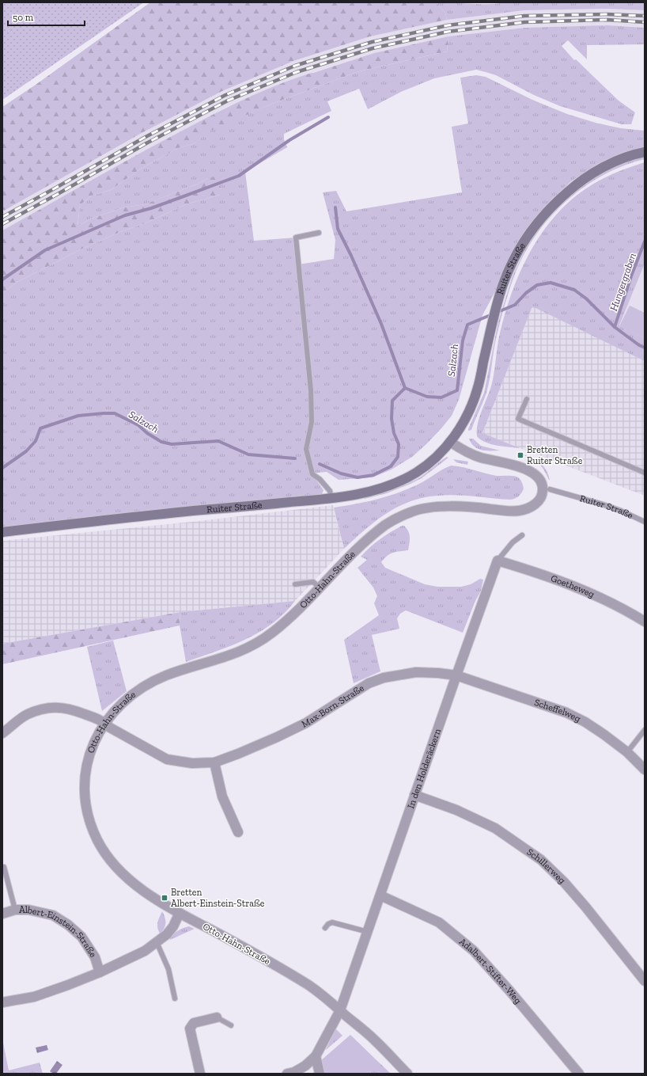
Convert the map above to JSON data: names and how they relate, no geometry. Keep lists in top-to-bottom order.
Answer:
{
  "streets": {
    "street": [
      "Ruiter Straße",
      "Otto-Hahn-Straße",
      "Goetheweg",
      "Max-Born-Straße",
      "Scheffelweg",
      "In den Holderäckern",
      "Schillerweg",
      "Albert-Einstein-Straße",
      "Adalbert-Stifter-Weg"
    ]
  },
  "crossings": [
    ["Ruiter Straße", "Otto-Hahn-Straße"],
    ["Otto-Hahn-Straße", "Max-Born-Straße"],
    ["Otto-Hahn-Straße", "In den Holderäckern"],
    ["Otto-Hahn-Straße", "Albert-Einstein-Straße"],
    ["Goetheweg", "In den Holderäckern"],
    ["Max-Born-Straße", "Scheffelweg"],
    ["Max-Born-Straße", "In den Holderäckern"],
    ["Scheffelweg", "In den Holderäckern"],
    ["In den Holderäckern", "Schillerweg"],
    ["In den Holderäckern", "Adalbert-Stifter-Weg"]
  ],
  "water": ["Hungergraben", "Salzach"],
  "places": {
    "transit": ["Bretten Ruiter Straße", "Bretten Albert-Einstein-Straße"]
  },
  "scale_bar": "50 m"
}
